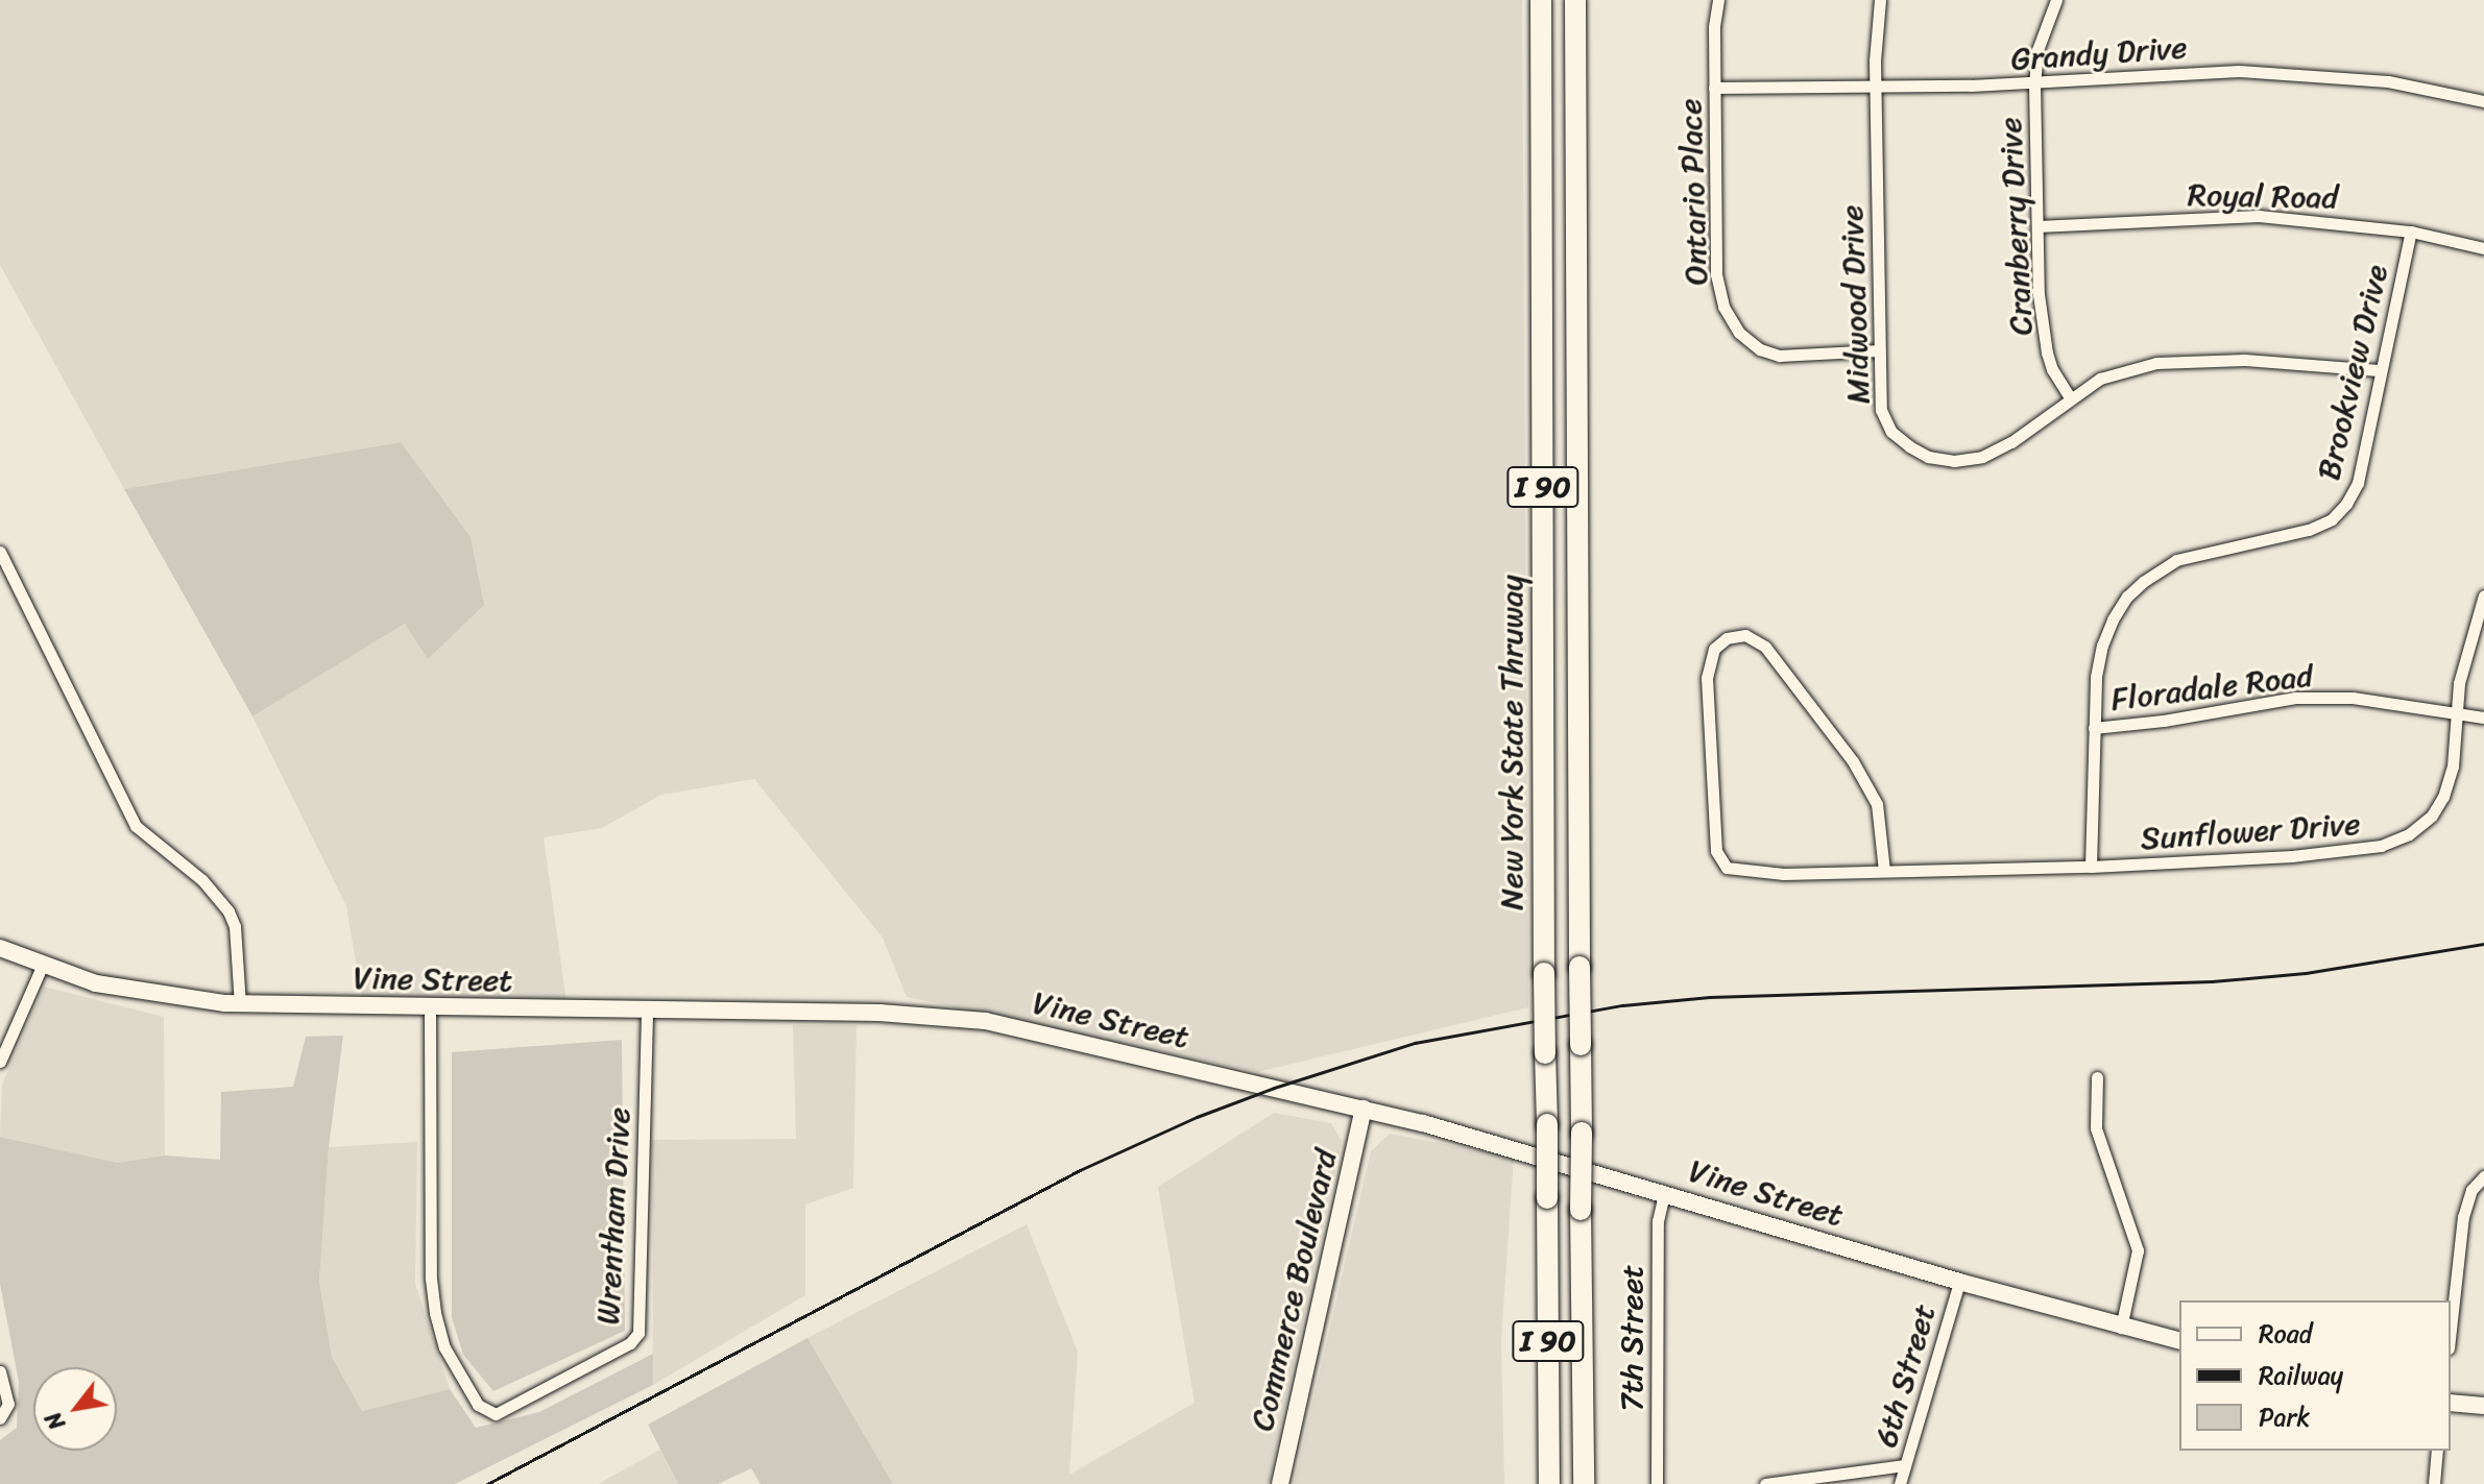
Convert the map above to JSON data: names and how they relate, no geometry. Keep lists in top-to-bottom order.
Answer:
{
  "streets": {
    "highway": ["I 90", "New York State Thruway"],
    "street": [
      "Grandy Drive",
      "Ontario Place",
      "Royal Road",
      "Cranberry Drive",
      "Midwood Drive",
      "Brookview Drive",
      "Floradale Road",
      "Sunflower Drive",
      "Vine Street",
      "Wrentham Drive",
      "Commerce Boulevard",
      "7th Street",
      "6th Street"
    ]
  },
  "crossings": [
    ["Grandy Drive", "Ontario Place"],
    ["Grandy Drive", "Cranberry Drive"],
    ["Grandy Drive", "Midwood Drive"],
    ["Ontario Place", "Midwood Drive"],
    ["Royal Road", "Cranberry Drive"],
    ["Royal Road", "Brookview Drive"],
    ["Cranberry Drive", "Midwood Drive"],
    ["Midwood Drive", "Brookview Drive"],
    ["Brookview Drive", "Floradale Road"],
    ["Brookview Drive", "Sunflower Drive"],
    ["Floradale Road", "Sunflower Drive"],
    ["Vine Street", "Wrentham Drive"],
    ["Vine Street", "Commerce Boulevard"],
    ["Vine Street", "7th Street"],
    ["Vine Street", "6th Street"]
  ],
  "legend": ["Road", "Railway", "Park"],
  "north": "bottom left"
}
